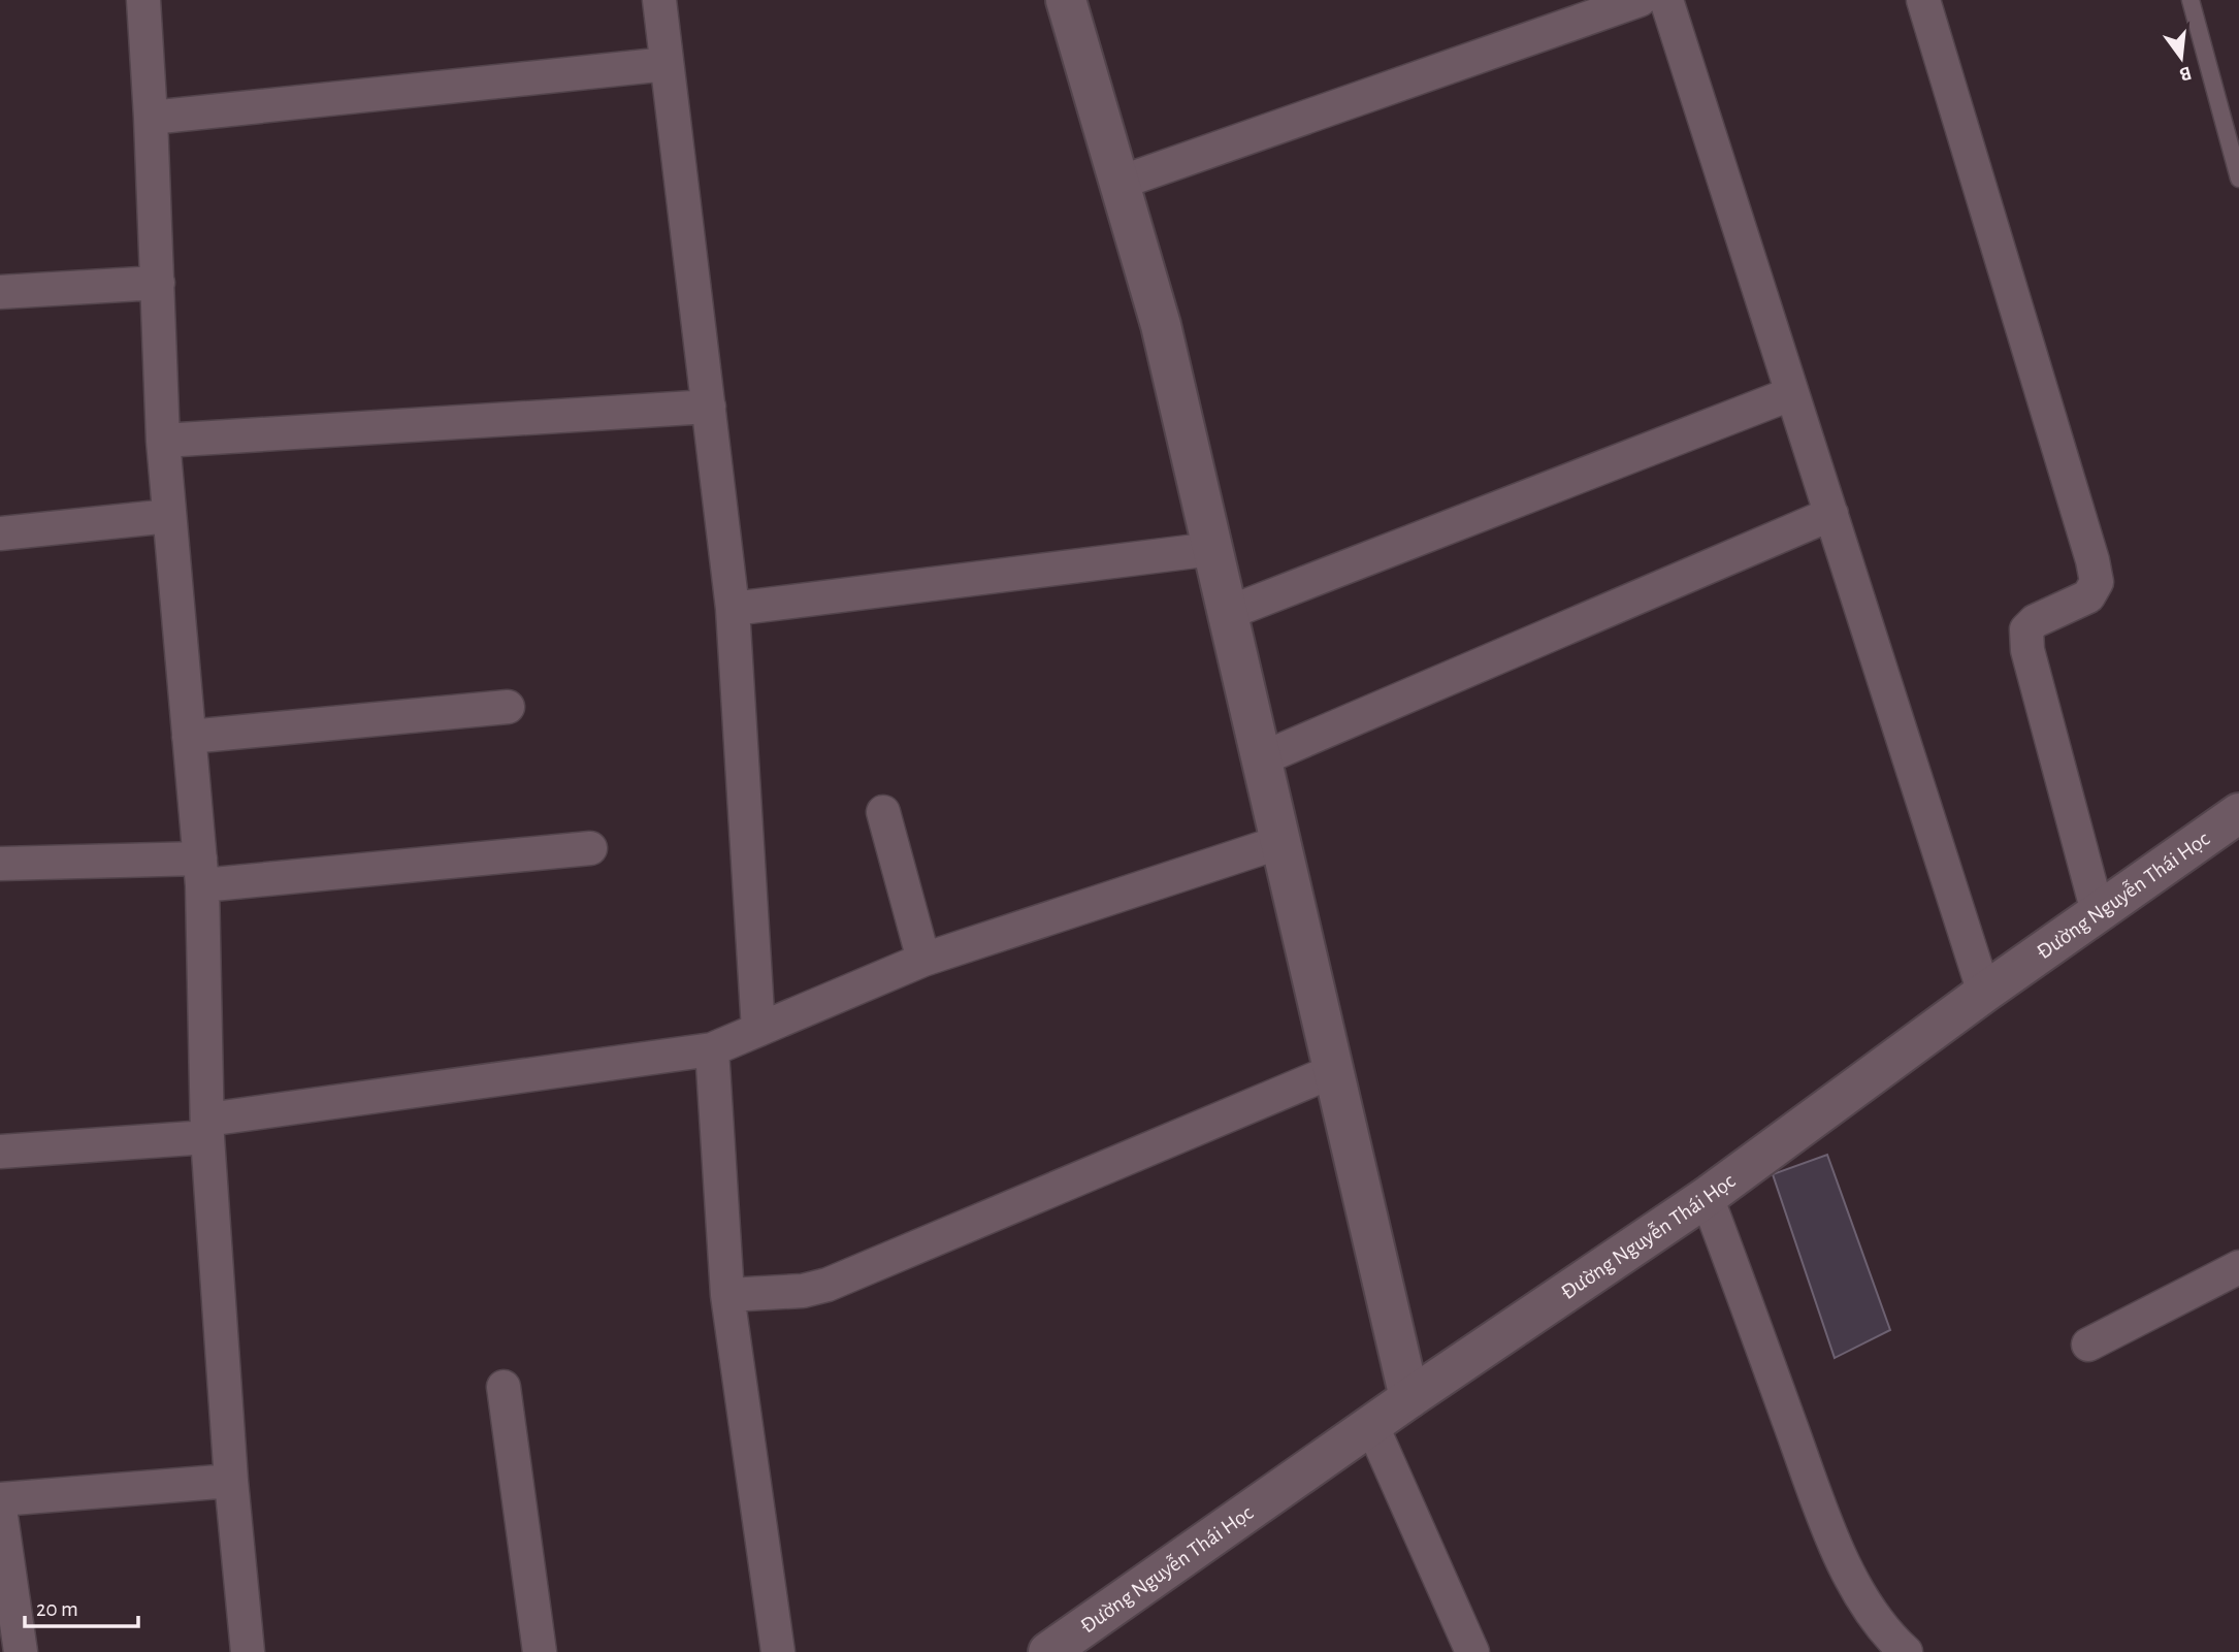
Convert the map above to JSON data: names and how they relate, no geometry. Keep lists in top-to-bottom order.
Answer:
{
  "streets": {
    "street": ["Đường Nguyễn Thái Học"]
  },
  "scale_bar": "20 m",
  "north": "bottom"
}
